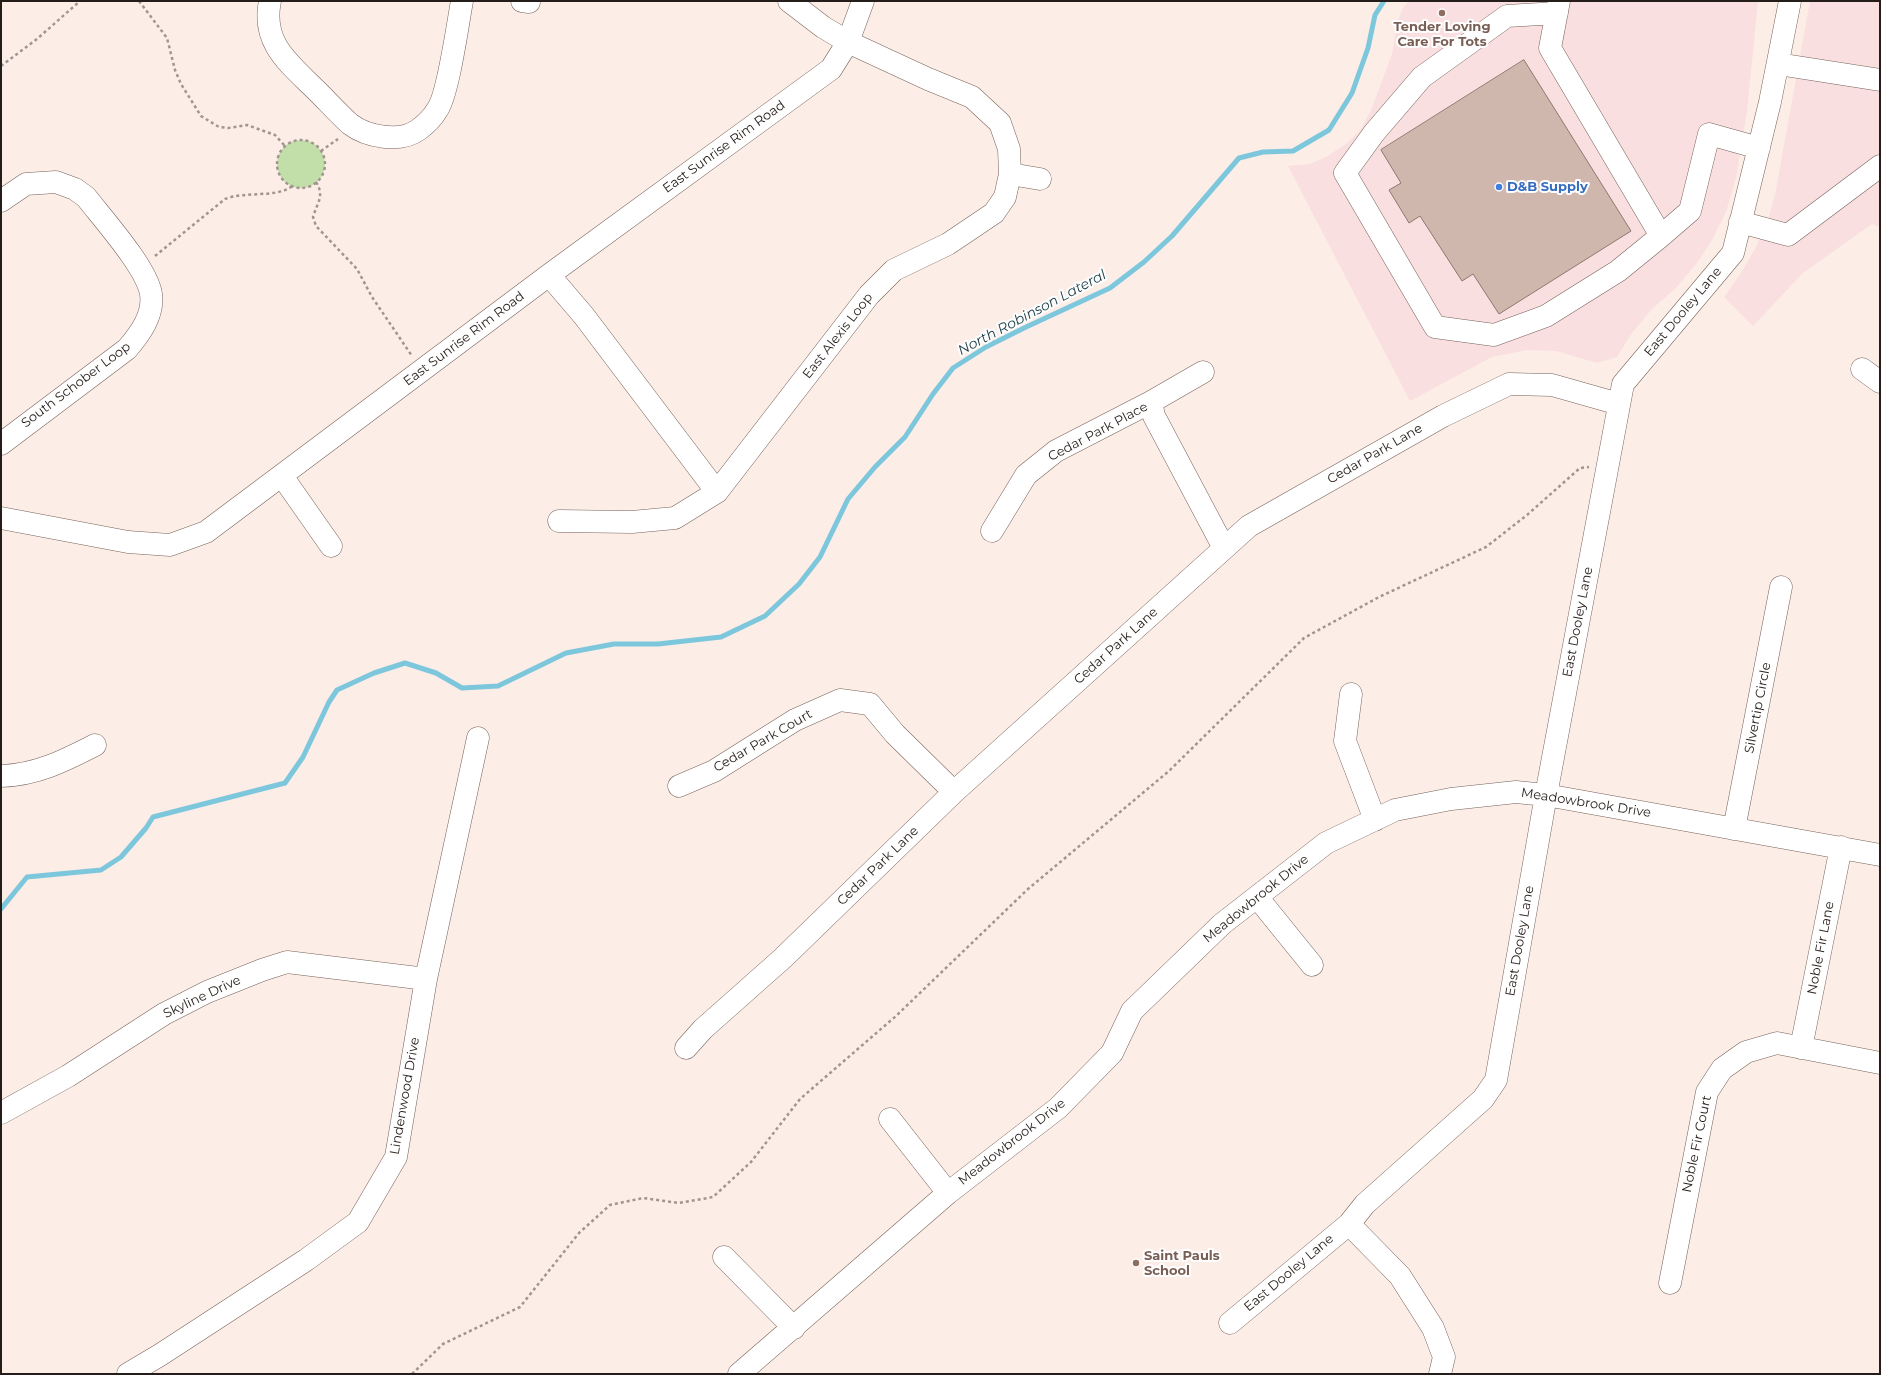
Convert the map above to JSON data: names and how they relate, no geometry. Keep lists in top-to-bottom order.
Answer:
{
  "streets": {
    "street": [
      "East Sunrise Rim Road",
      "East Dooley Lane",
      "East Alexis Loop",
      "South Schober Loop",
      "Cedar Park Place",
      "Cedar Park Lane",
      "Silvertip Circle",
      "Cedar Park Court",
      "Meadowbrook Drive",
      "Noble Fir Lane",
      "Skyline Drive",
      "Lindenwood Drive",
      "Noble Fir Court"
    ]
  },
  "crossings": [
    ["East Sunrise Rim Road", "East Alexis Loop"],
    ["East Dooley Lane", "Cedar Park Lane"],
    ["East Dooley Lane", "Meadowbrook Drive"],
    ["Cedar Park Place", "Cedar Park Lane"],
    ["Cedar Park Lane", "Cedar Park Court"],
    ["Silvertip Circle", "Meadowbrook Drive"],
    ["Meadowbrook Drive", "Noble Fir Lane"],
    ["Noble Fir Lane", "Noble Fir Court"],
    ["Skyline Drive", "Lindenwood Drive"]
  ],
  "water": ["North Robinson Lateral"],
  "places": ["Tender Loving Care For Tots", "D&B Supply", "Saint Pauls School"]
}
